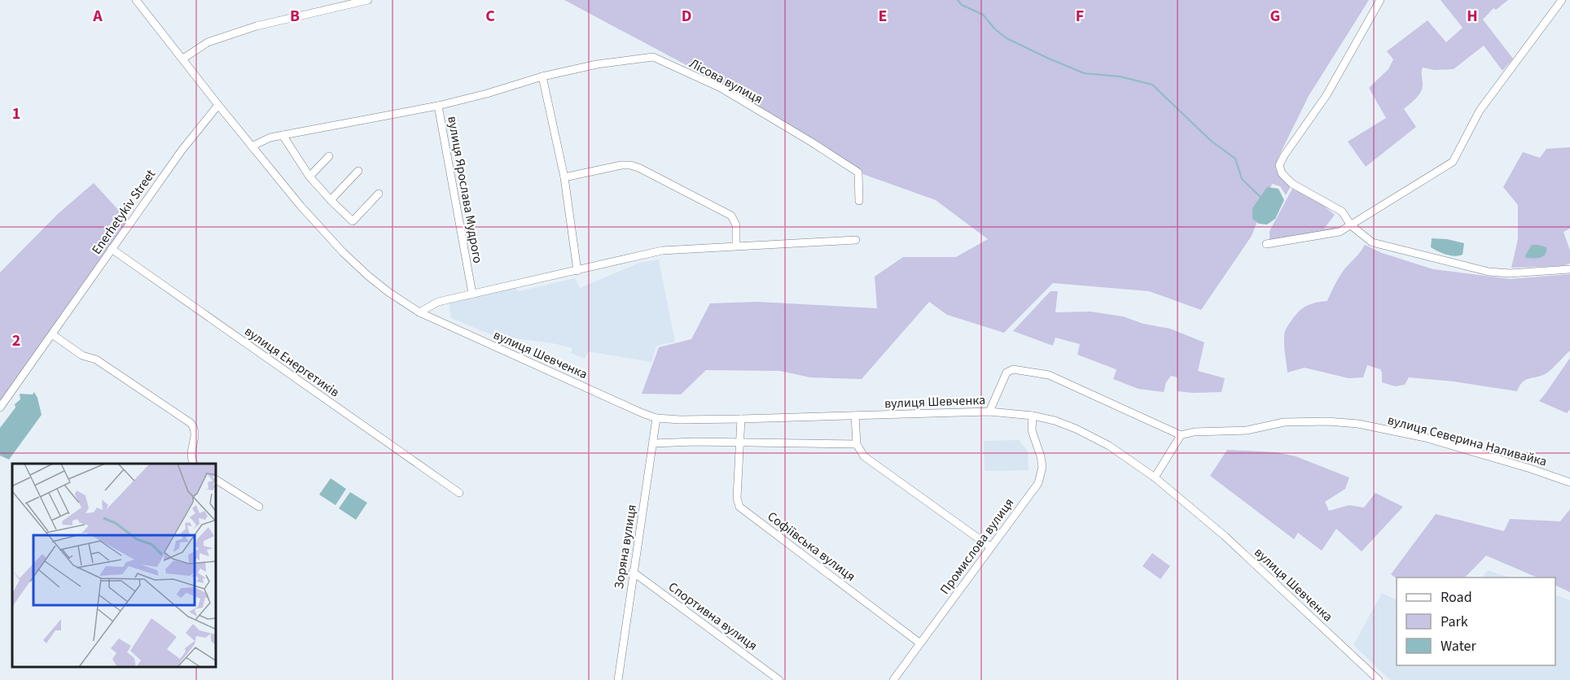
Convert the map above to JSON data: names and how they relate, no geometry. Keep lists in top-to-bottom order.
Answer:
{
  "streets": {
    "street": [
      "Лісова вулиця",
      "вулиця Ярослава Мудрого",
      "Enerhetykiv Street",
      "вулиця Шевченка",
      "вулиця Енергетиків",
      "вулиця Северина Наливайка",
      "Софіївська вулиця",
      "Промислова вулиця",
      "Зоряна вулиця",
      "Спортивна вулиця"
    ]
  },
  "crossings": [
    ["Лісова вулиця", "вулиця Ярослава Мудрого"],
    ["вулиця Ярослава Мудрого", "вулиця Шевченка"],
    ["Enerhetykiv Street", "вулиця Шевченка"],
    ["Enerhetykiv Street", "вулиця Енергетиків"],
    ["вулиця Шевченка", "Промислова вулиця"],
    ["вулиця Шевченка", "Зоряна вулиця"],
    ["Софіївська вулиця", "Промислова вулиця"],
    ["Зоряна вулиця", "Спортивна вулиця"]
  ],
  "legend": ["Road", "Park", "Water"],
  "grid": {
    "columns": [
      "A",
      "B",
      "C",
      "D",
      "E",
      "F",
      "G",
      "H"
    ],
    "rows": ["1", "2"]
  }
}
